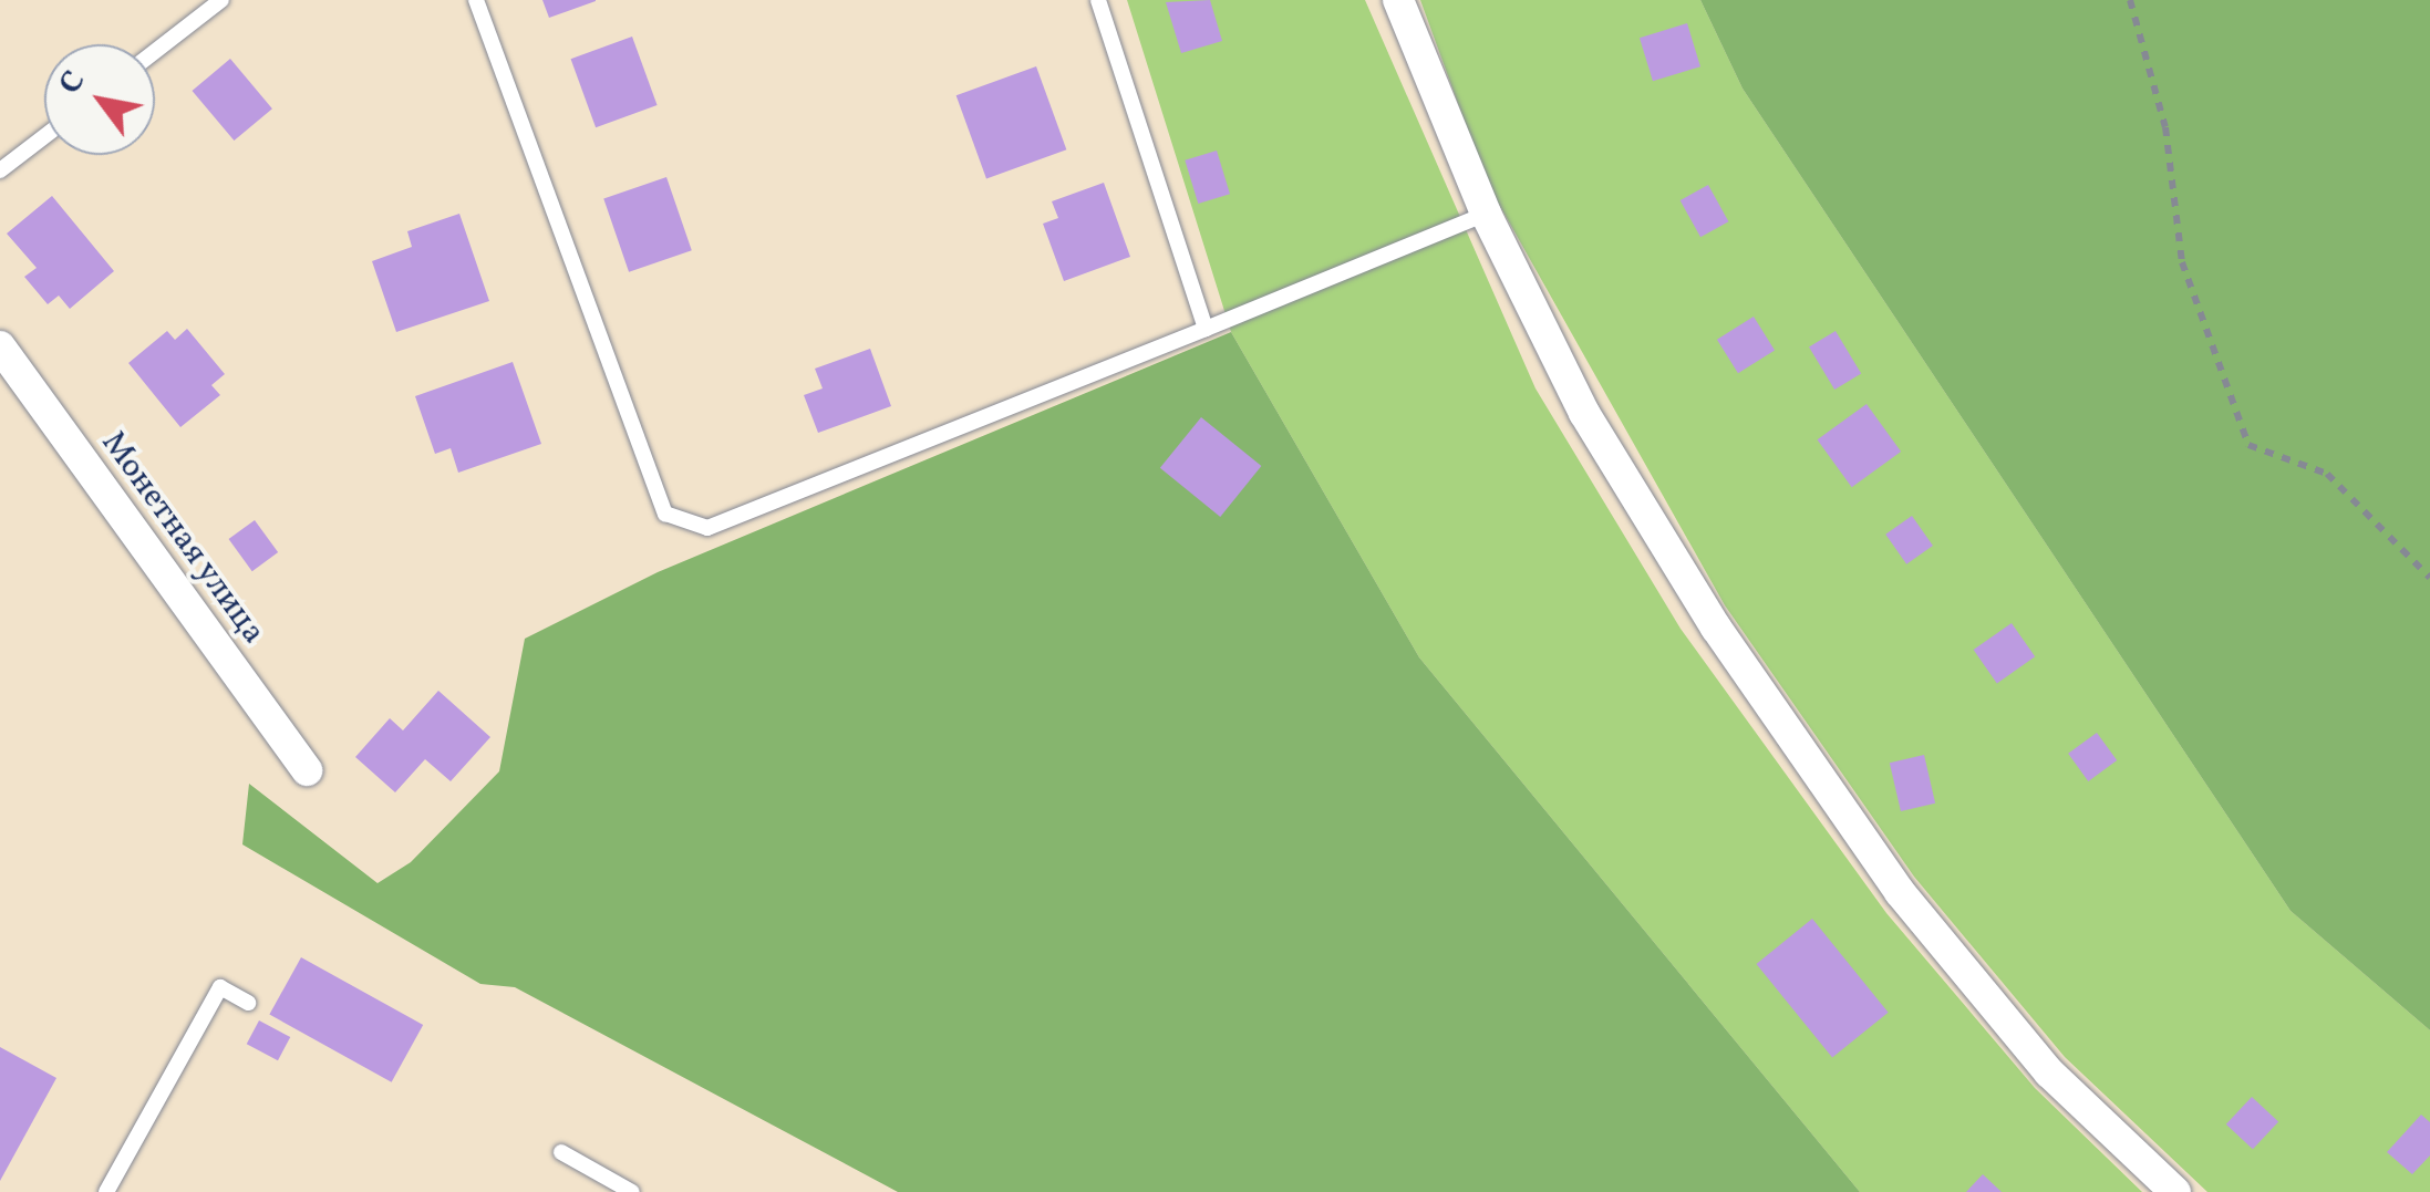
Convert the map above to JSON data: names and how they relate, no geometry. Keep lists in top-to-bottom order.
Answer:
{
  "streets": {
    "street": ["Монетная улица"]
  },
  "north": "top left"
}
